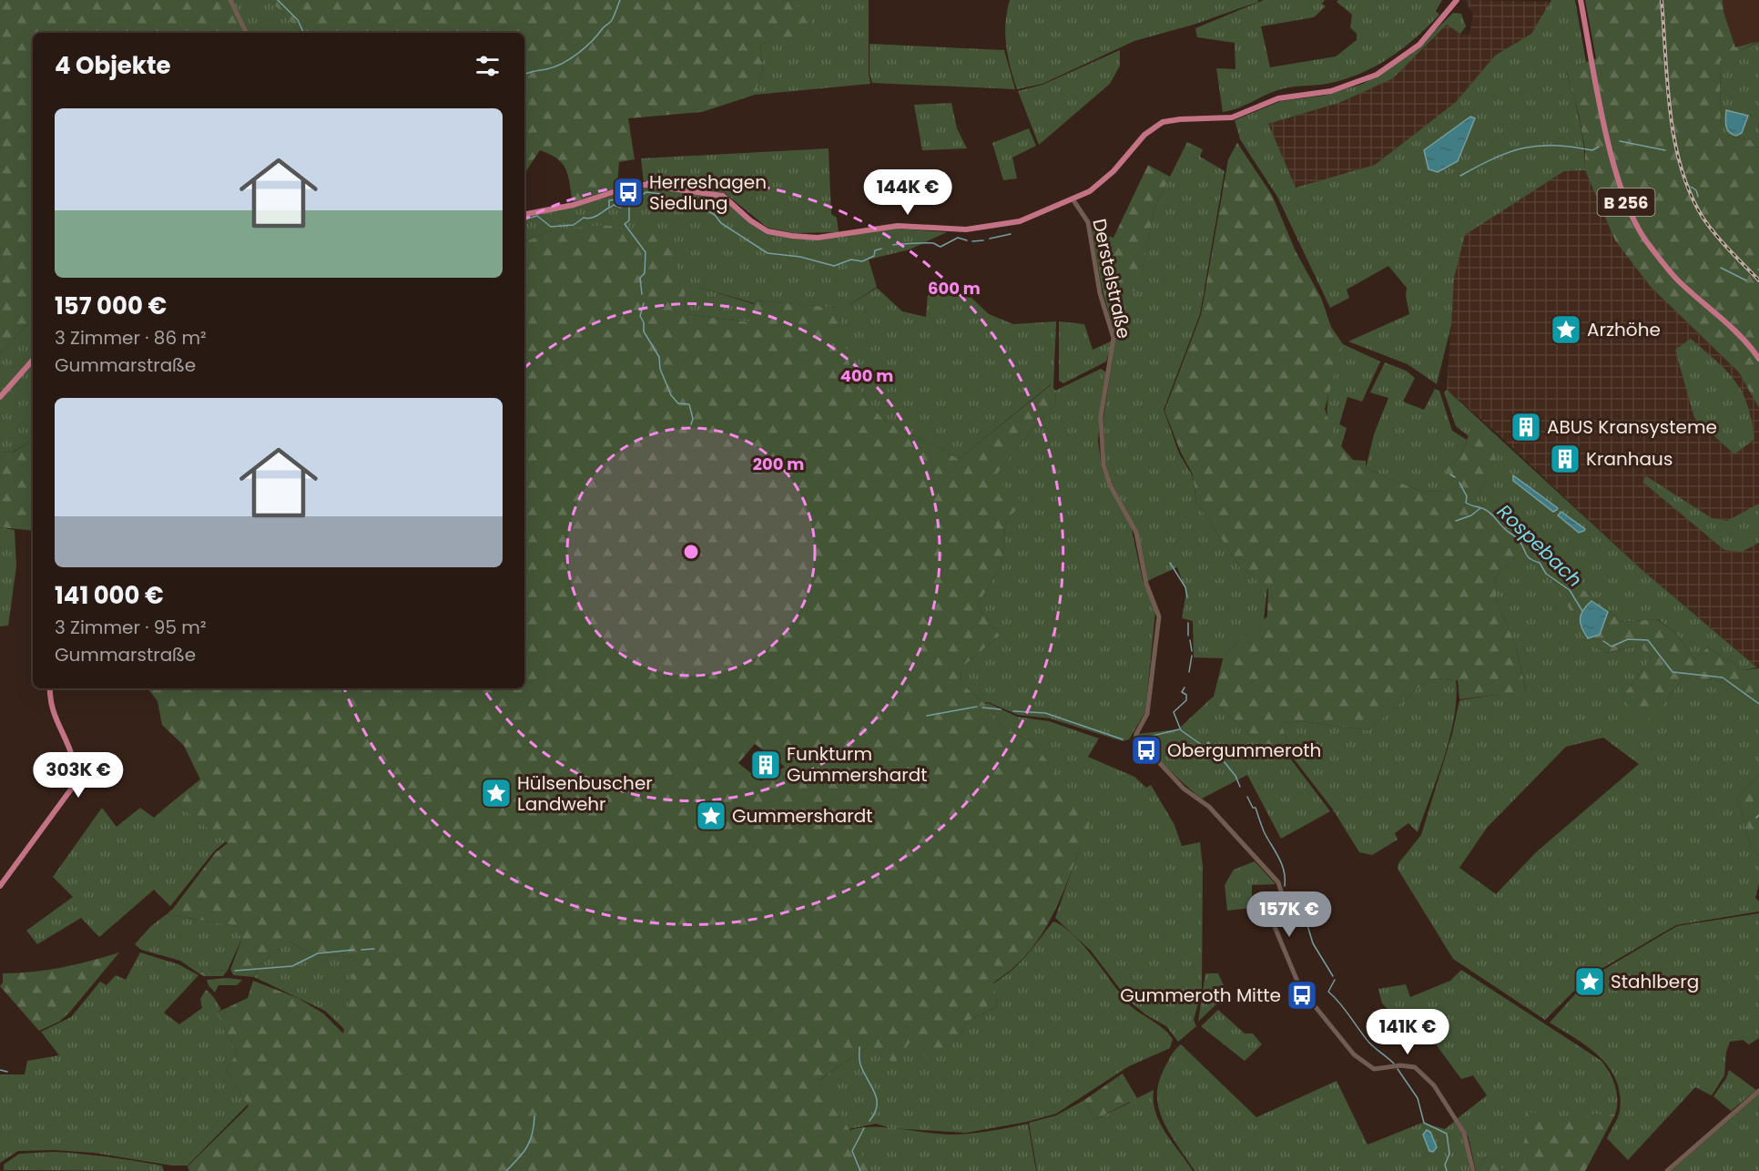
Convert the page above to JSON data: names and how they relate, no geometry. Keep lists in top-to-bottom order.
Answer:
{
  "streets": {
    "main road": ["B 256"],
    "street": ["Derstelstraße"]
  },
  "water": ["Rospebach"],
  "places": {
    "bus stop": ["Herreshagen Siedlung", "Obergummeroth", "Gummeroth Mitte"],
    "place": [
      "Arzhöhe",
      "Hülsenbuscher Landwehr",
      "Gummershardt",
      "Stahlberg"
    ],
    "building": ["ABUS Kransysteme", "Kranhaus", "Funkturm Gummershardt"]
  },
  "page": {
    "heading": "4 Objekte",
    "list": [
      {
        "name": "157 000 €",
        "note": "3 Zimmer · 86 m² · Gummarstraße"
      },
      {
        "name": "141 000 €",
        "note": "3 Zimmer · 95 m² · Gummarstraße"
      }
    ],
    "price": [
      "144K €",
      "303K €",
      "157K €",
      "141K €"
    ]
  },
  "rings": ["600 m", "400 m", "200 m"]
}
